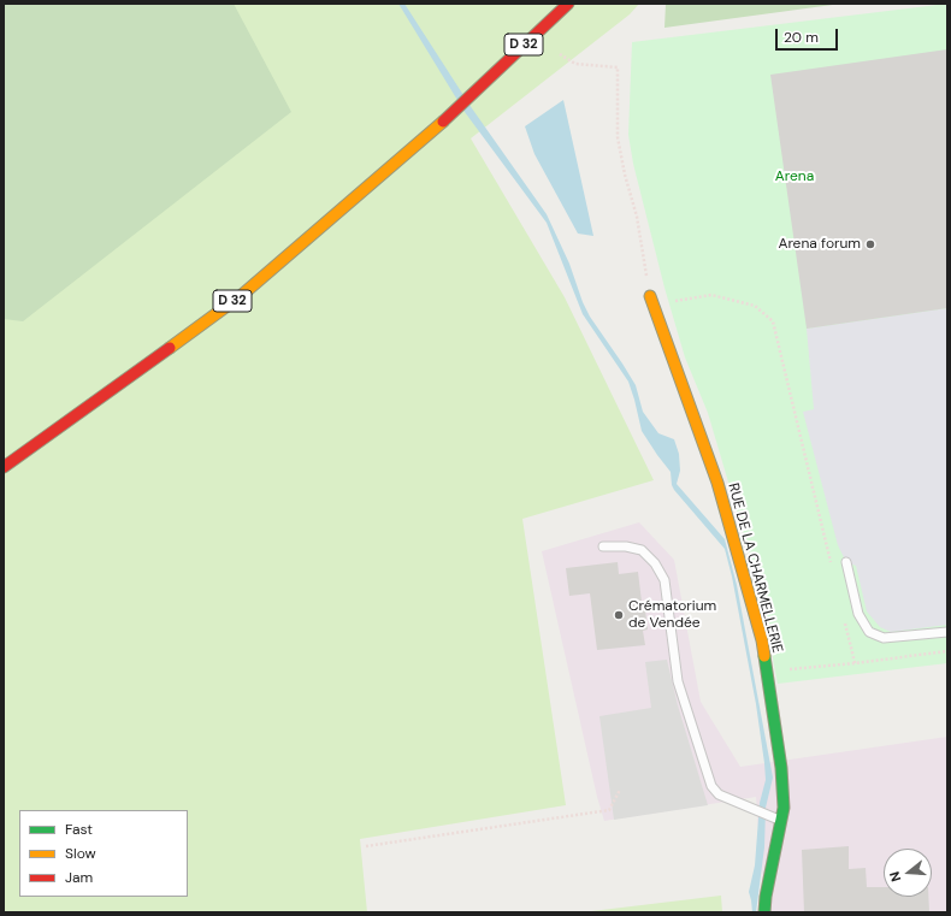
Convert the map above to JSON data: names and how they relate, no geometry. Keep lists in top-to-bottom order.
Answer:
{
  "streets": {
    "main road": ["D 32", "RUE DE LA CHARMELLERIE"]
  },
  "parks": ["Arena"],
  "places": ["Arena forum", "Crématorium de Vendée"],
  "legend": ["Fast", "Slow", "Jam"],
  "scale_bar": "20 m",
  "north": "left"
}
